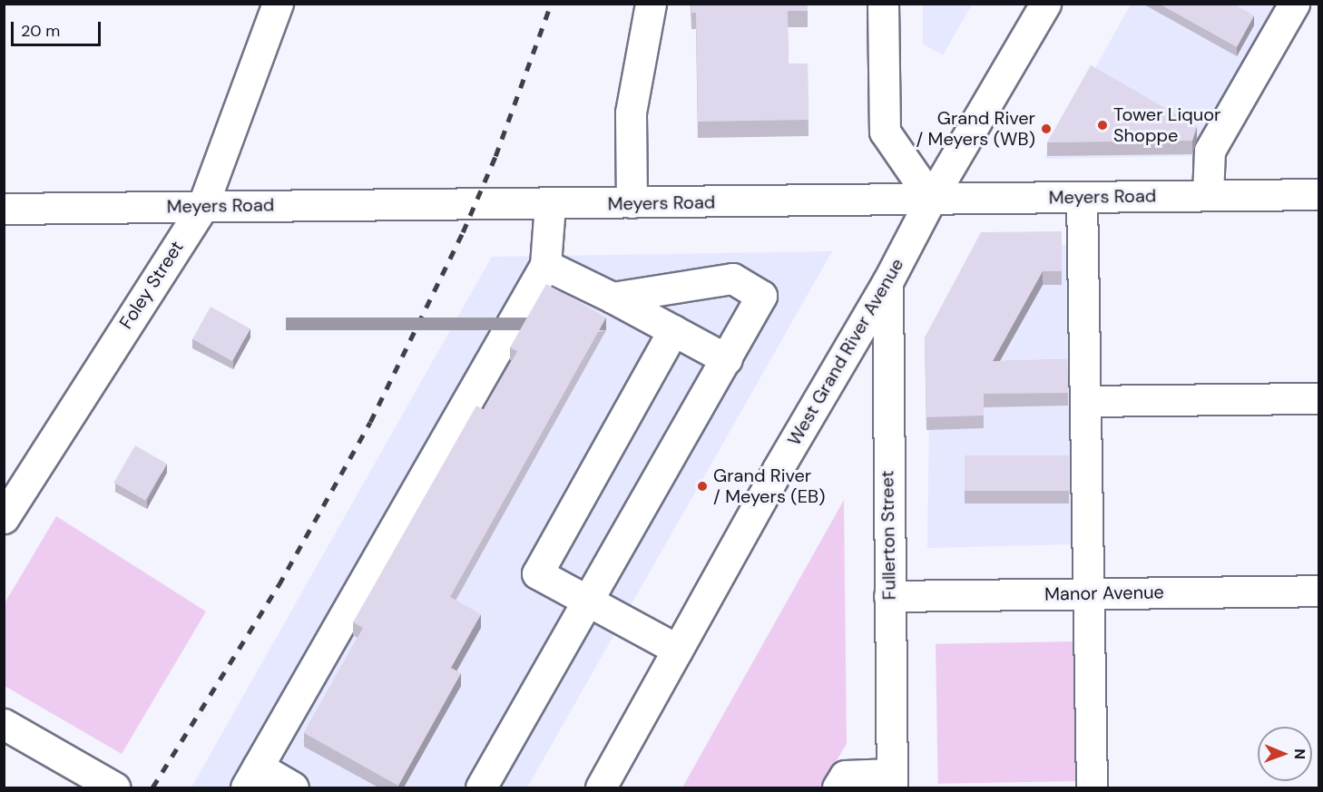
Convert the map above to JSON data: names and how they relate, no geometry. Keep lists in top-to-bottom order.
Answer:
{
  "streets": {
    "street": [
      "Meyers Road",
      "Foley Street",
      "West Grand River Avenue",
      "Fullerton Street",
      "Manor Avenue"
    ]
  },
  "crossings": [
    ["Meyers Road", "Foley Street"],
    ["Meyers Road", "West Grand River Avenue"],
    ["West Grand River Avenue", "Fullerton Street"],
    ["Fullerton Street", "Manor Avenue"]
  ],
  "places": ["Tower Liquor Shoppe", "Grand River / Meyers (WB)", "Grand River / Meyers (EB)"],
  "scale_bar": "20 m",
  "north": "right"
}
